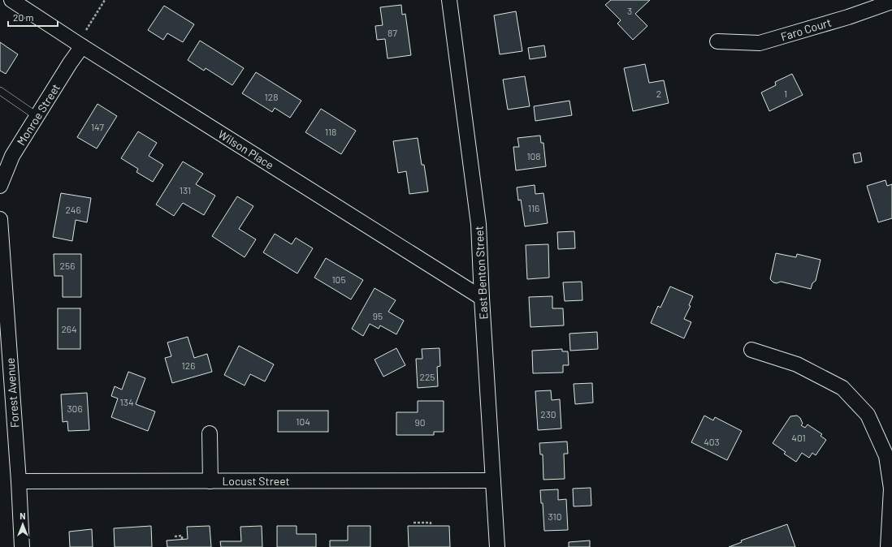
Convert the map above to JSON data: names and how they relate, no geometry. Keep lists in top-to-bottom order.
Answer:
{
  "streets": {
    "street": [
      "Faro Court",
      "Monroe Street",
      "Wilson Place",
      "East Benton Street",
      "Forest Avenue",
      "Locust Street"
    ]
  },
  "crossings": [
    ["Monroe Street", "Wilson Place"],
    ["Wilson Place", "East Benton Street"],
    ["East Benton Street", "Locust Street"],
    ["Forest Avenue", "Locust Street"]
  ],
  "house_numbers": [
    "3",
    "87",
    "2",
    "1",
    "128",
    "147",
    "118",
    "108",
    "131",
    "116",
    "246",
    "256",
    "105",
    "95",
    "264",
    "126",
    "225",
    "134",
    "306",
    "230",
    "104",
    "90",
    "401",
    "403",
    "310"
  ],
  "scale_bar": "20 m",
  "north": "top"
}
